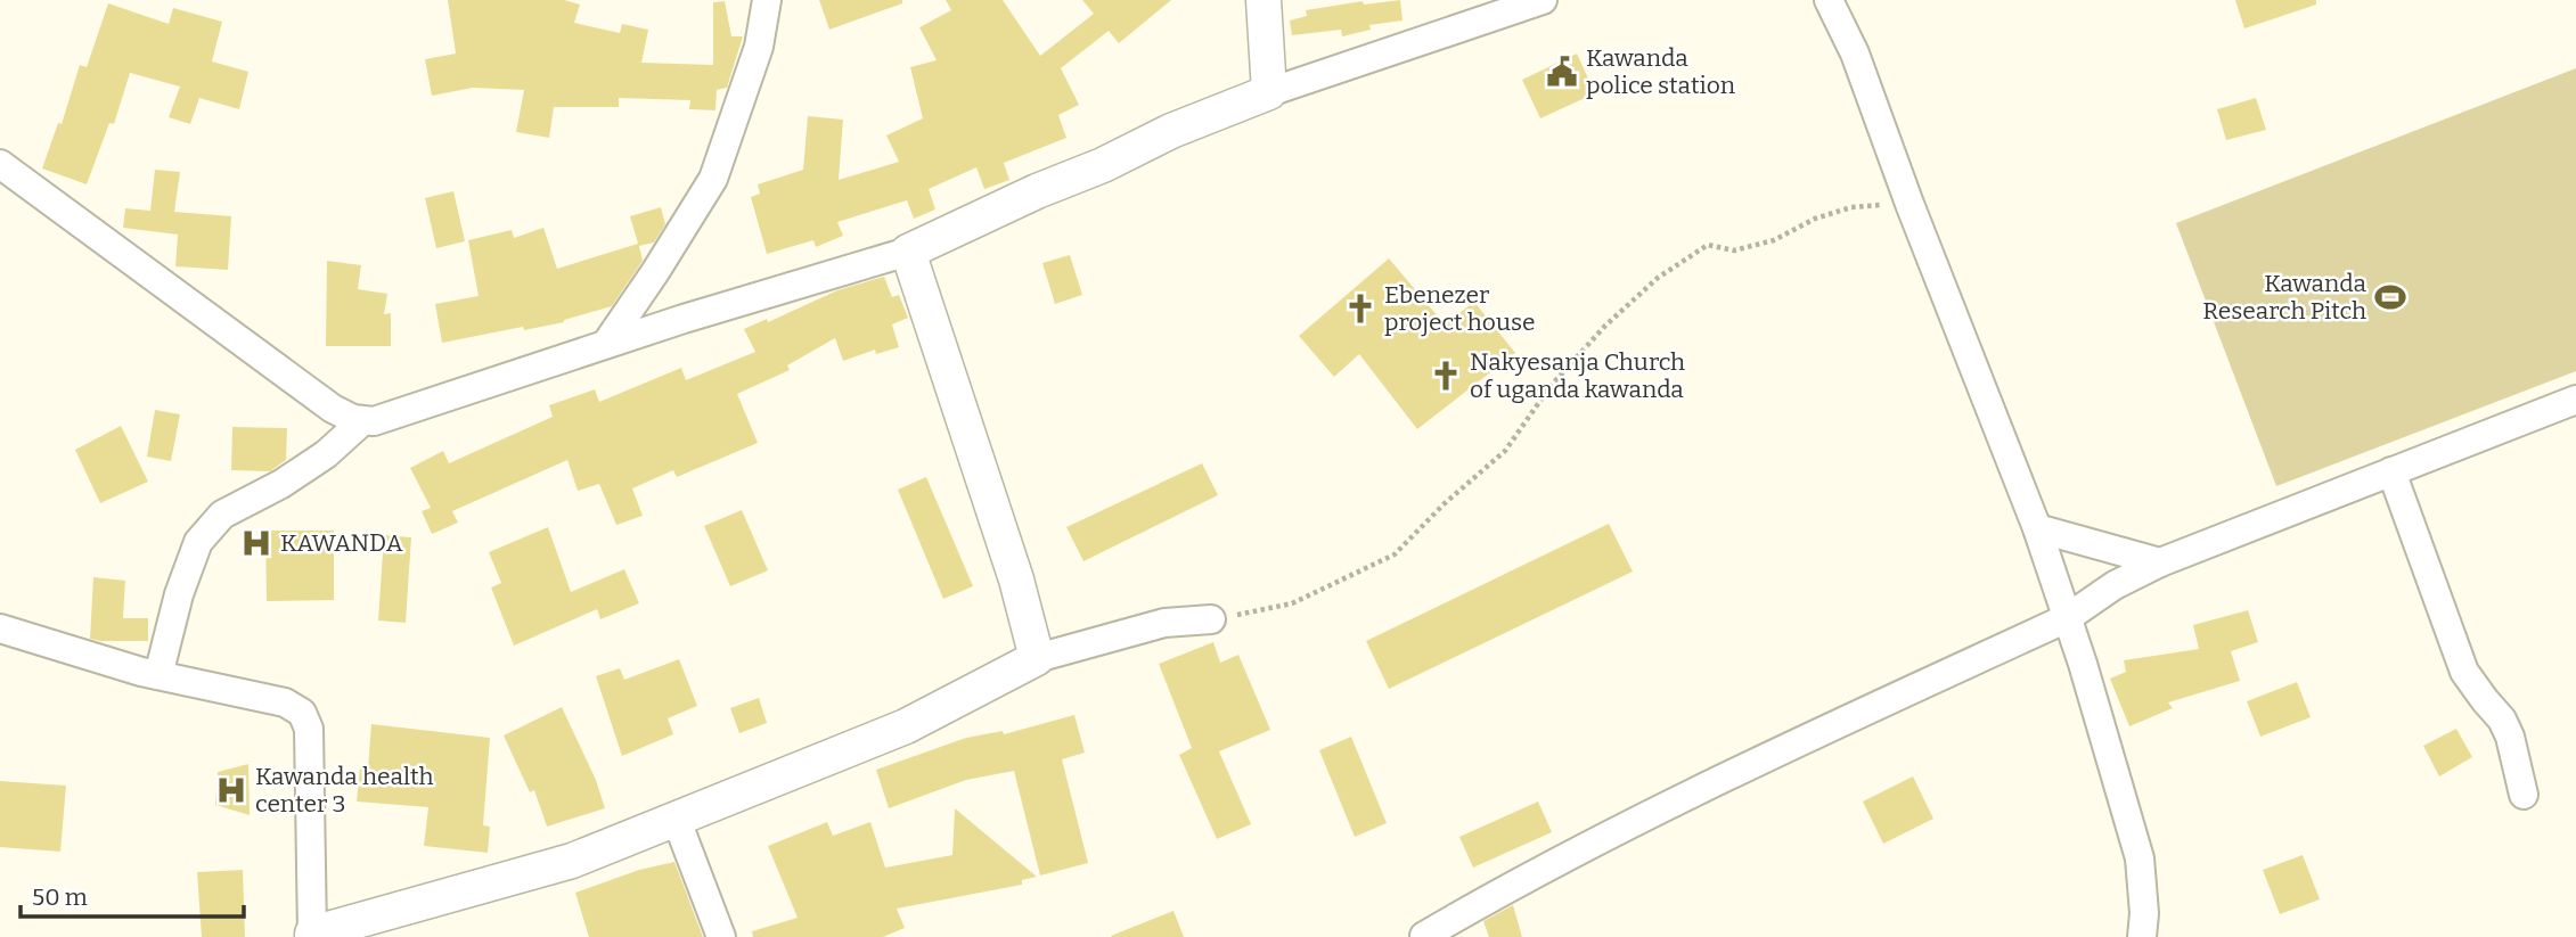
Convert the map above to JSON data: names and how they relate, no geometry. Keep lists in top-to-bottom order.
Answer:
{
  "places": {
    "public building": ["Kawanda police station"],
    "sports": ["Kawanda Research Pitch"],
    "church": ["Ebenezer project house", "Nakyesanja Church of uganda kawanda"],
    "hospital": ["KAWANDA", "Kawanda health center 3"]
  },
  "scale_bar": "50 m"
}
